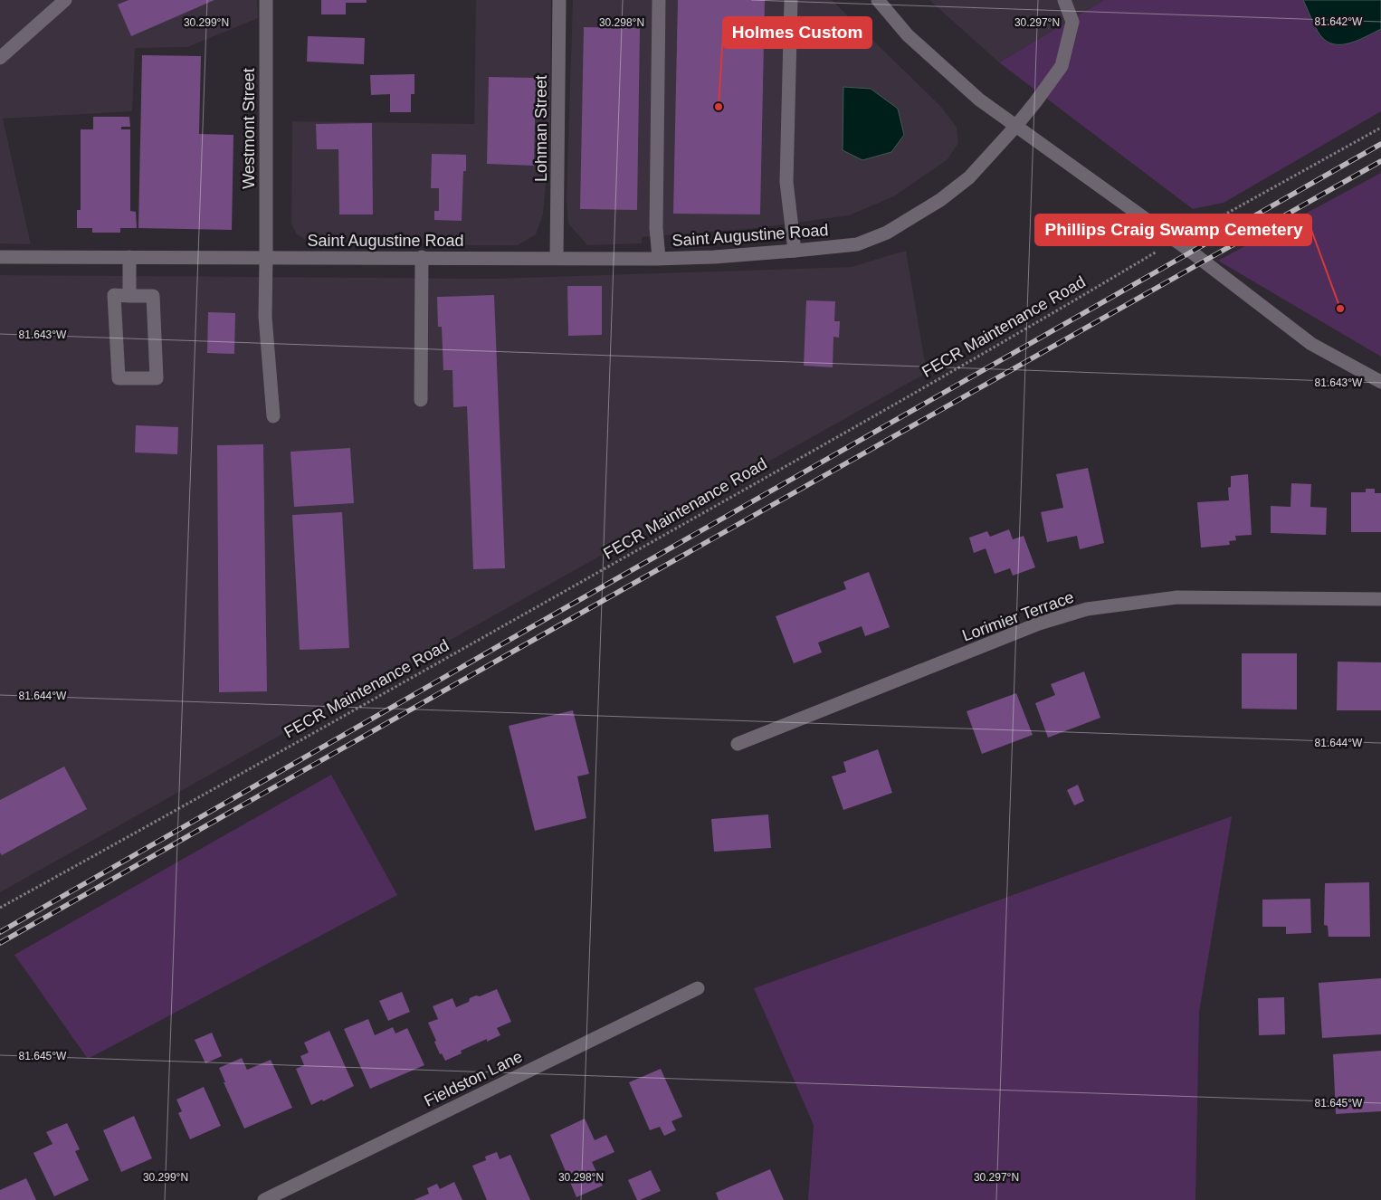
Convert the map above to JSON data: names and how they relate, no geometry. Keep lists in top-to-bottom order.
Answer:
{
  "streets": {
    "street": [
      "Westmont Street",
      "Lohman Street",
      "Saint Augustine Road",
      "Lorimier Terrace",
      "Fieldston Lane"
    ],
    "path": ["FECR Maintenance Road"]
  },
  "crossings": [
    ["Westmont Street", "Saint Augustine Road"],
    ["Lohman Street", "Saint Augustine Road"]
  ],
  "places": ["Holmes Custom", "Phillips Craig Swamp Cemetery"],
  "coordinates": [
    "81.642°W",
    "30.299°N",
    "30.298°N",
    "30.297°N",
    "81.643°W",
    "81.644°W",
    "81.645°W"
  ]
}
